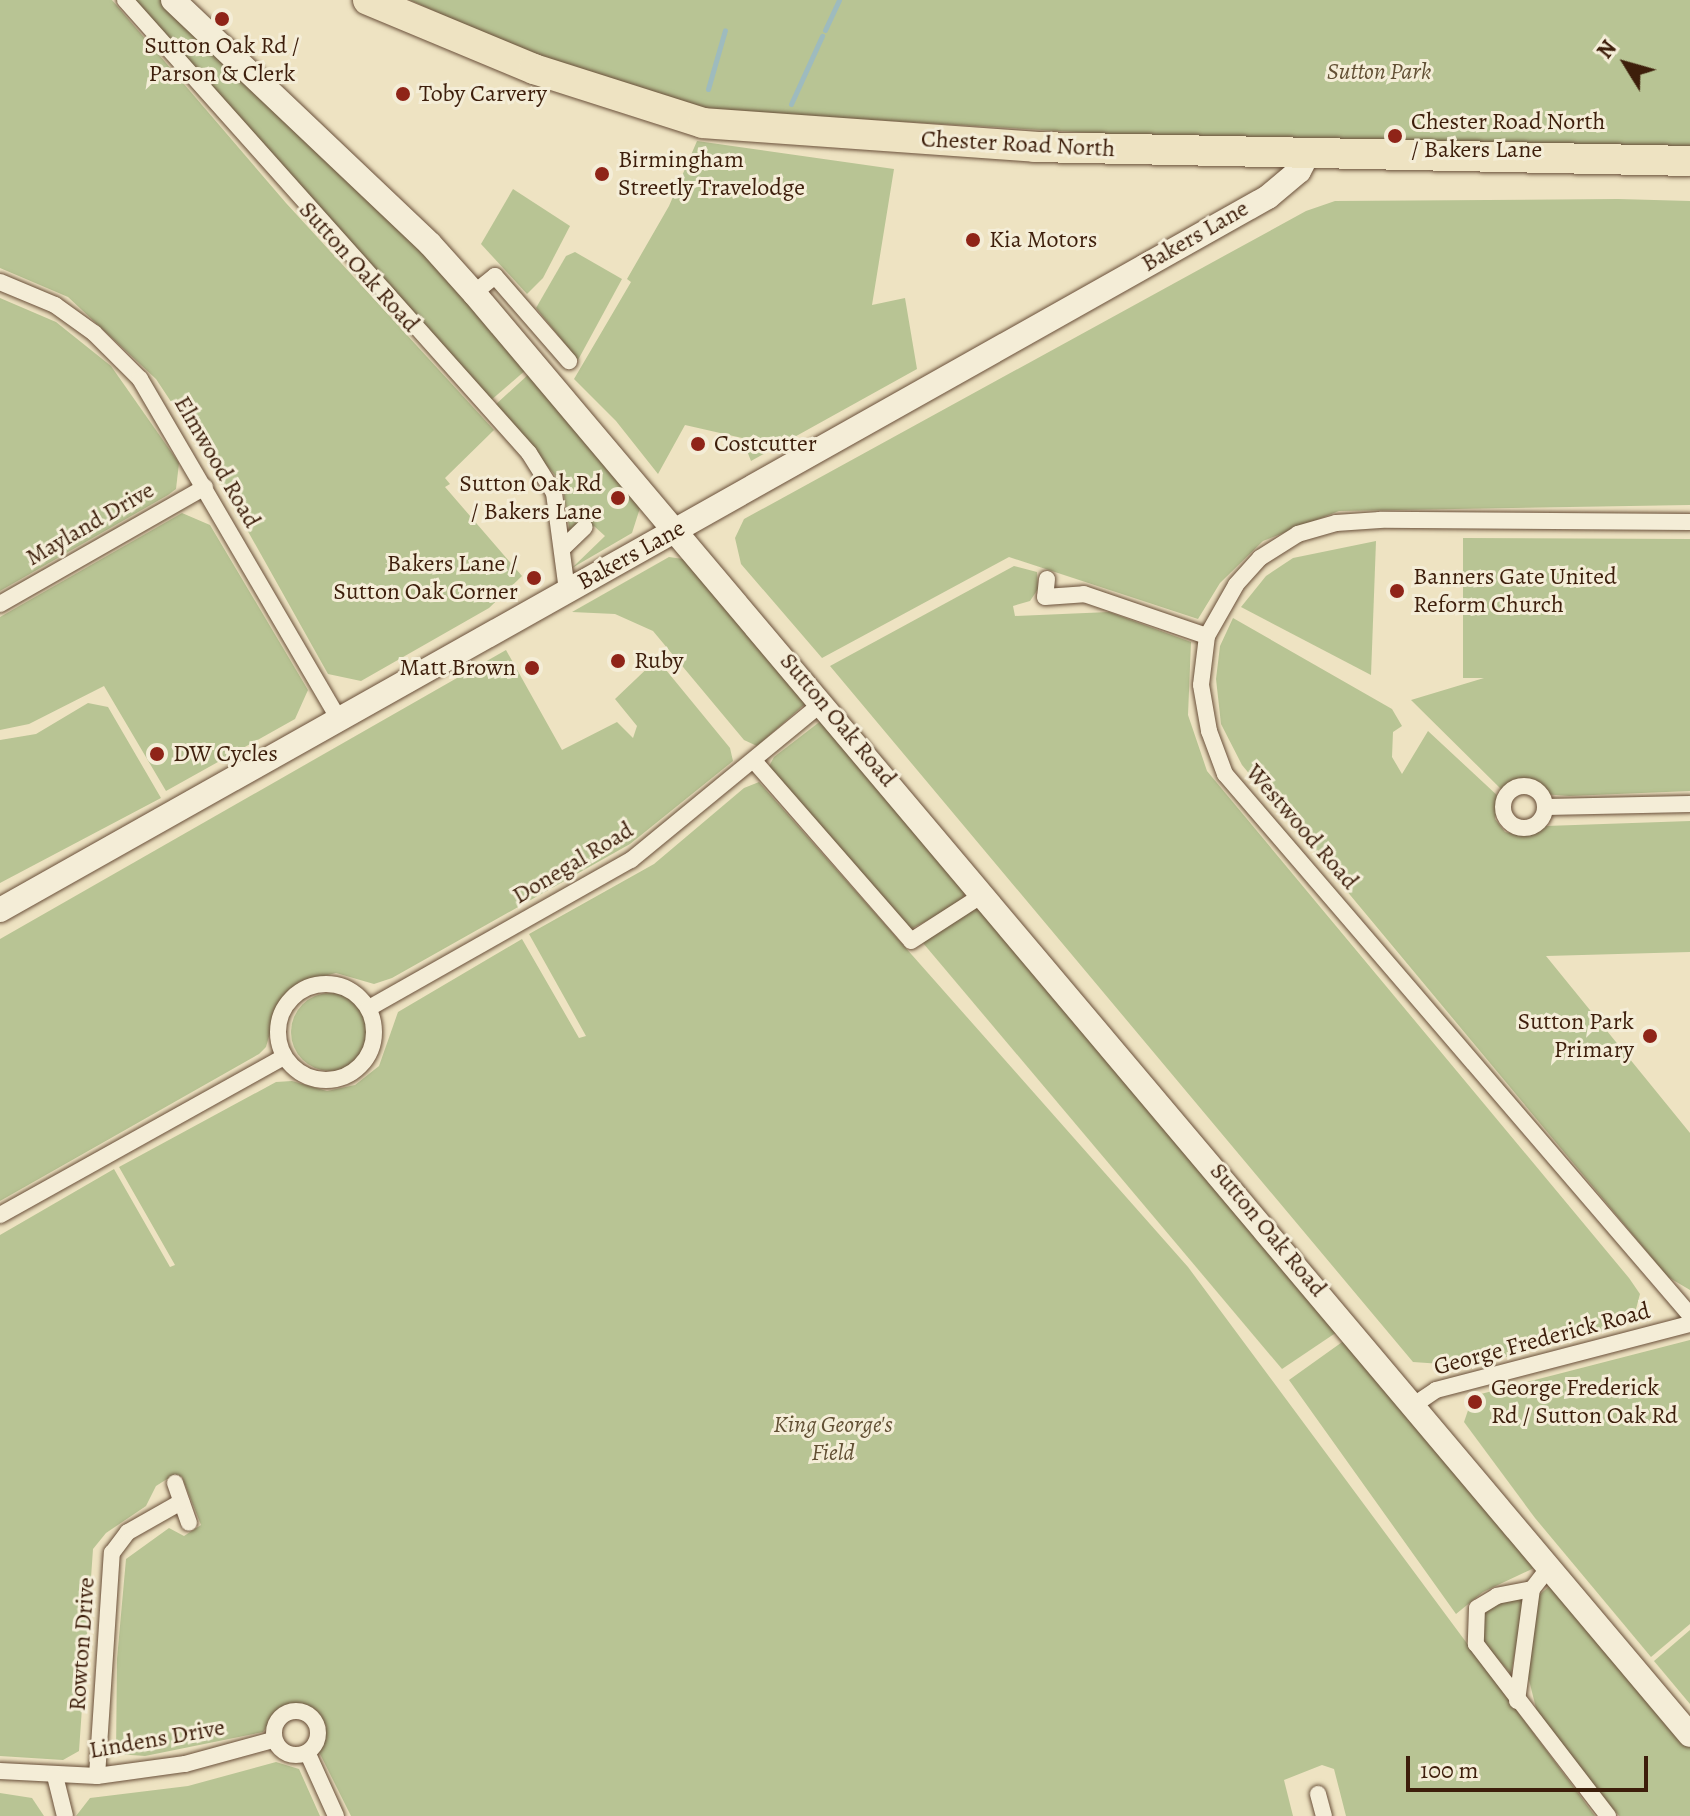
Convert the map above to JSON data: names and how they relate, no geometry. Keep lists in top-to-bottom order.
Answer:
{
  "streets": {
    "highway": ["Chester Road North"],
    "main road": ["Bakers Lane", "Sutton Oak Road"],
    "street": [
      "Elmwood Road",
      "Mayland Drive",
      "Westwood Road",
      "Donegal Road",
      "George Frederick Road",
      "Rowton Drive",
      "Lindens Drive"
    ]
  },
  "crossings": [
    ["Chester Road North", "Bakers Lane"],
    ["Bakers Lane", "Sutton Oak Road"],
    ["Bakers Lane", "Elmwood Road"],
    ["Sutton Oak Road", "Donegal Road"],
    ["Sutton Oak Road", "George Frederick Road"],
    ["Elmwood Road", "Mayland Drive"],
    ["Rowton Drive", "Lindens Drive"]
  ],
  "parks": ["Sutton Park", "King George's Field"],
  "places": [
    "Sutton Oak Rd / Parson & Clerk",
    "Toby Carvery",
    "Chester Road North / Bakers Lane",
    "Birmingham Streetly Travelodge",
    "Kia Motors",
    "Costcutter",
    "Sutton Oak Rd / Bakers Lane",
    "Bakers Lane / Sutton Oak Corner",
    "Banners Gate United Reform Church",
    "Ruby",
    "Matt Brown",
    "DW Cycles",
    "Sutton Park Primary",
    "George Frederick Rd / Sutton Oak Rd"
  ],
  "scale_bar": "100 m",
  "north": "top left"
}
